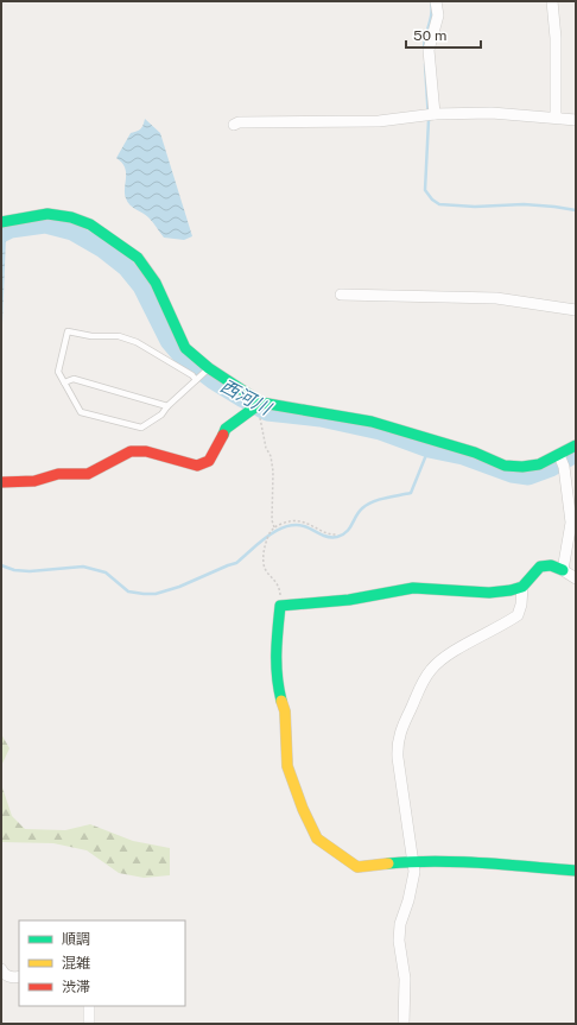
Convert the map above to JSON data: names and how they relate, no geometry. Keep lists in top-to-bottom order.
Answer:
{
  "water": ["西河川"],
  "legend": ["順調", "混雑", "渋滞"],
  "scale_bar": "50 m"
}
